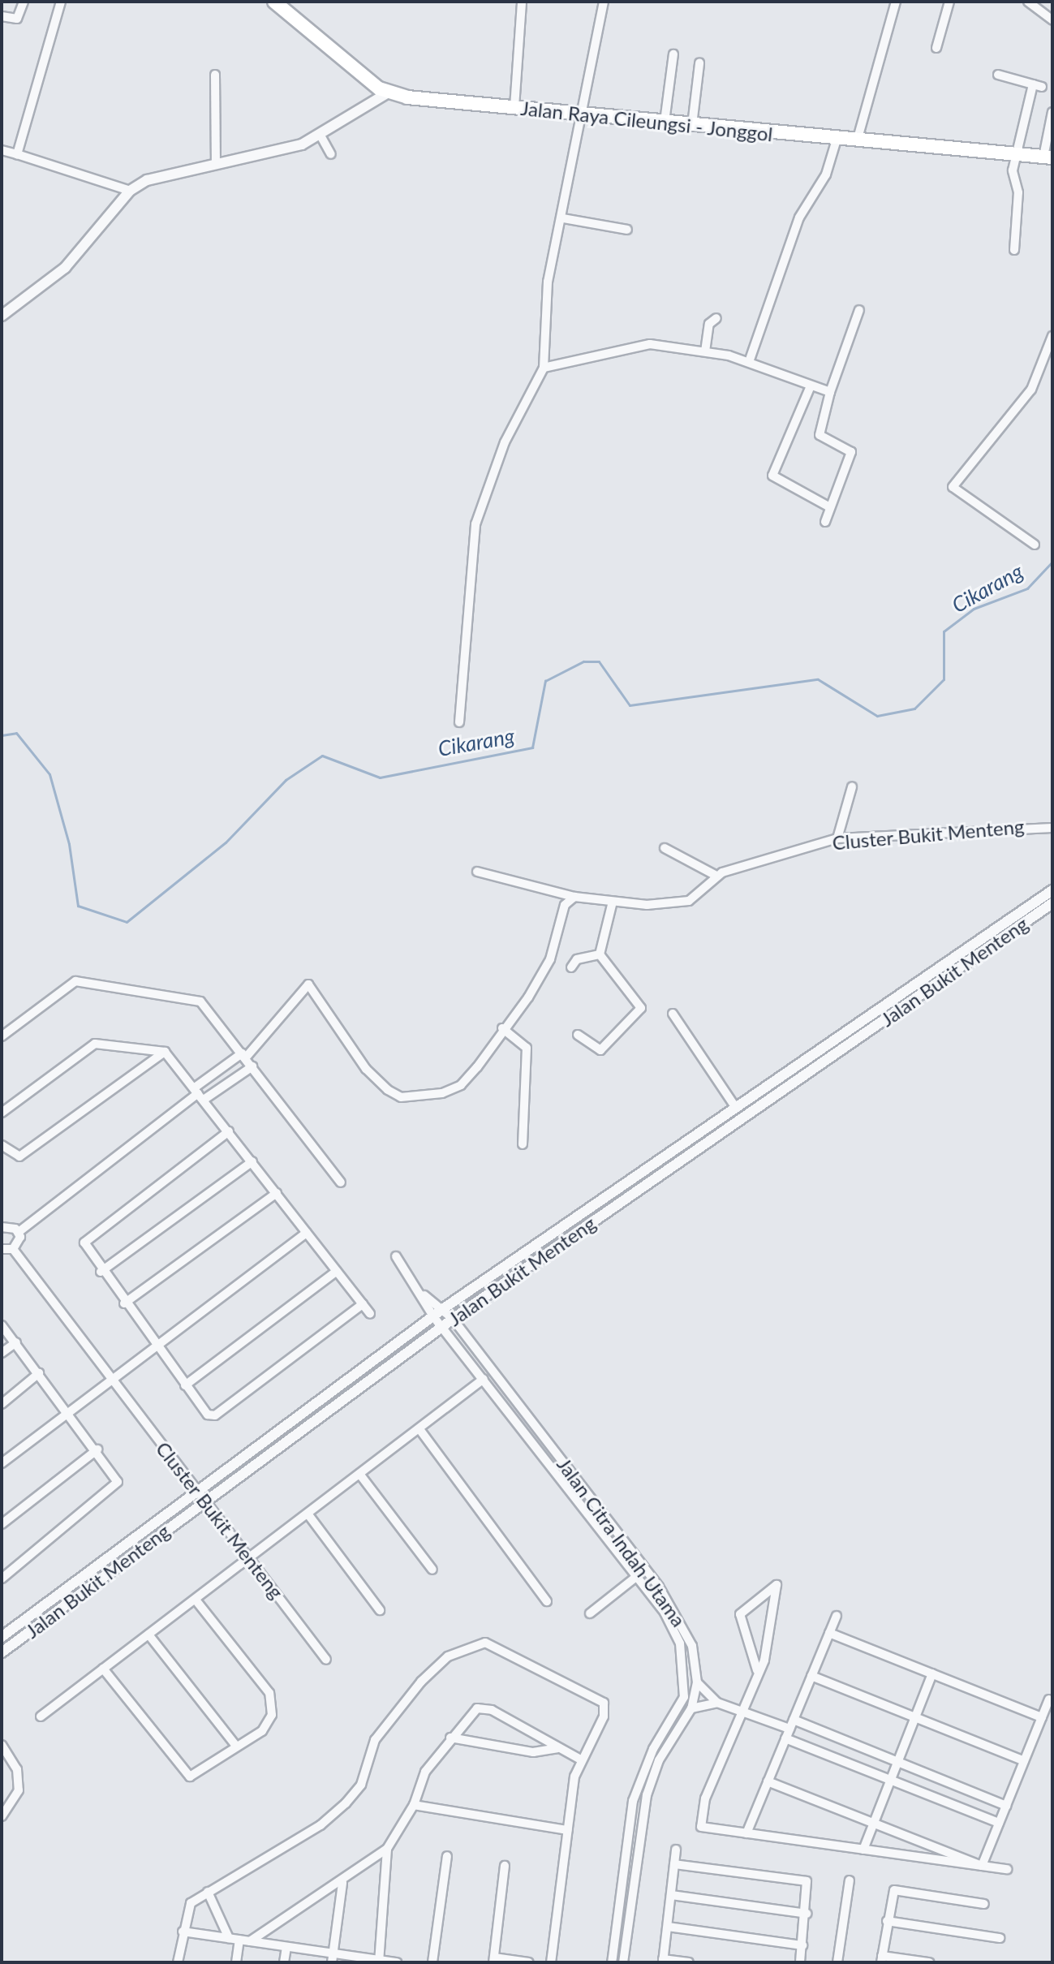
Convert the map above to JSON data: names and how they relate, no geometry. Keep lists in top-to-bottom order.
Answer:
{
  "streets": {
    "main road": ["Jalan Raya Cileungsi - Jonggol"],
    "street": ["Cluster Bukit Menteng", "Jalan Bukit Menteng", "Jalan Citra Indah Utama"]
  },
  "crossings": [
    ["Cluster Bukit Menteng", "Jalan Bukit Menteng"],
    ["Jalan Bukit Menteng", "Jalan Citra Indah Utama"]
  ],
  "water": ["Cikarang"]
}
